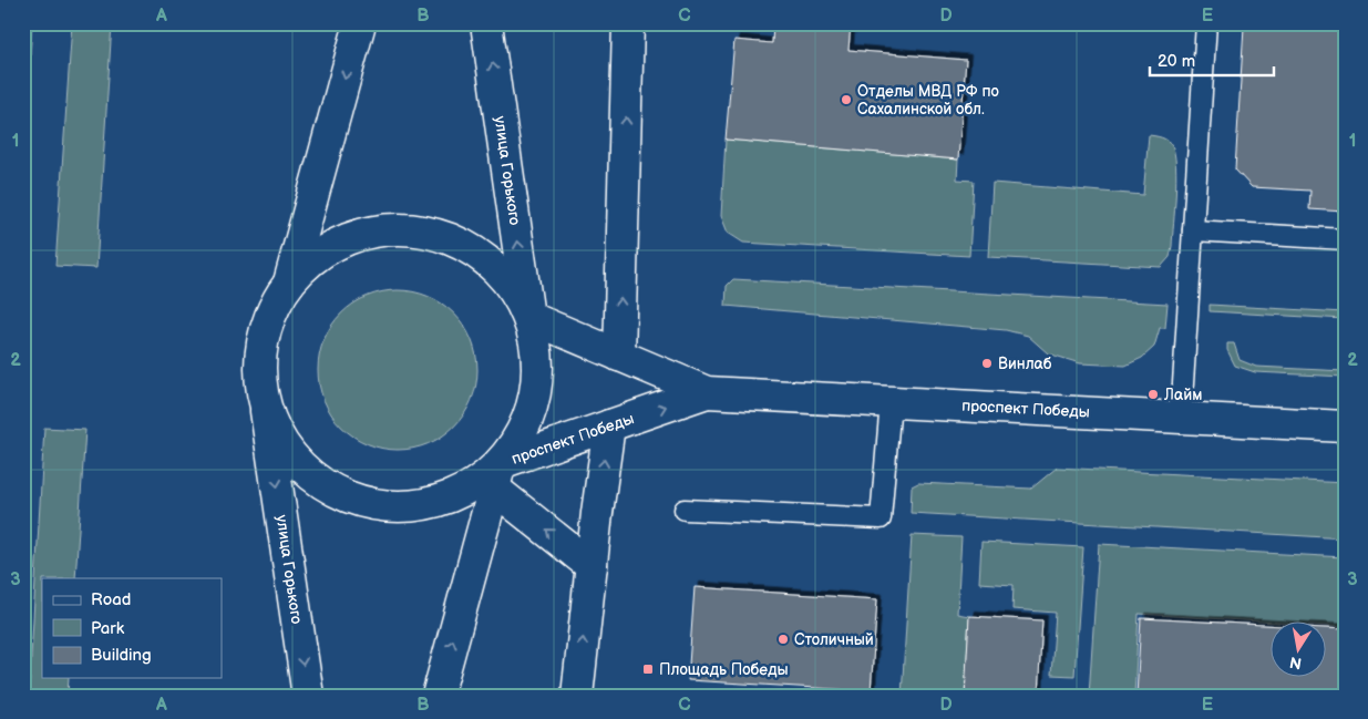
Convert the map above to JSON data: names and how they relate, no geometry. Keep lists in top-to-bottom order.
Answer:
{
  "streets": {
    "main road": ["улица Горького", "проспект Победы"]
  },
  "crossings": [
    ["улица Горького", "проспект Победы"]
  ],
  "places": {
    "other": [
      "Отделы МВД РФ по Сахалинской обл.",
      "Винлаб",
      "Лайм",
      "Столичный"
    ],
    "transit": ["Площадь Победы"]
  },
  "legend": ["Road", "Park", "Building"],
  "scale_bar": "20 m",
  "north": "bottom",
  "grid": {
    "columns": [
      "A",
      "B",
      "C",
      "D",
      "E"
    ],
    "rows": ["1", "2", "3"]
  }
}
